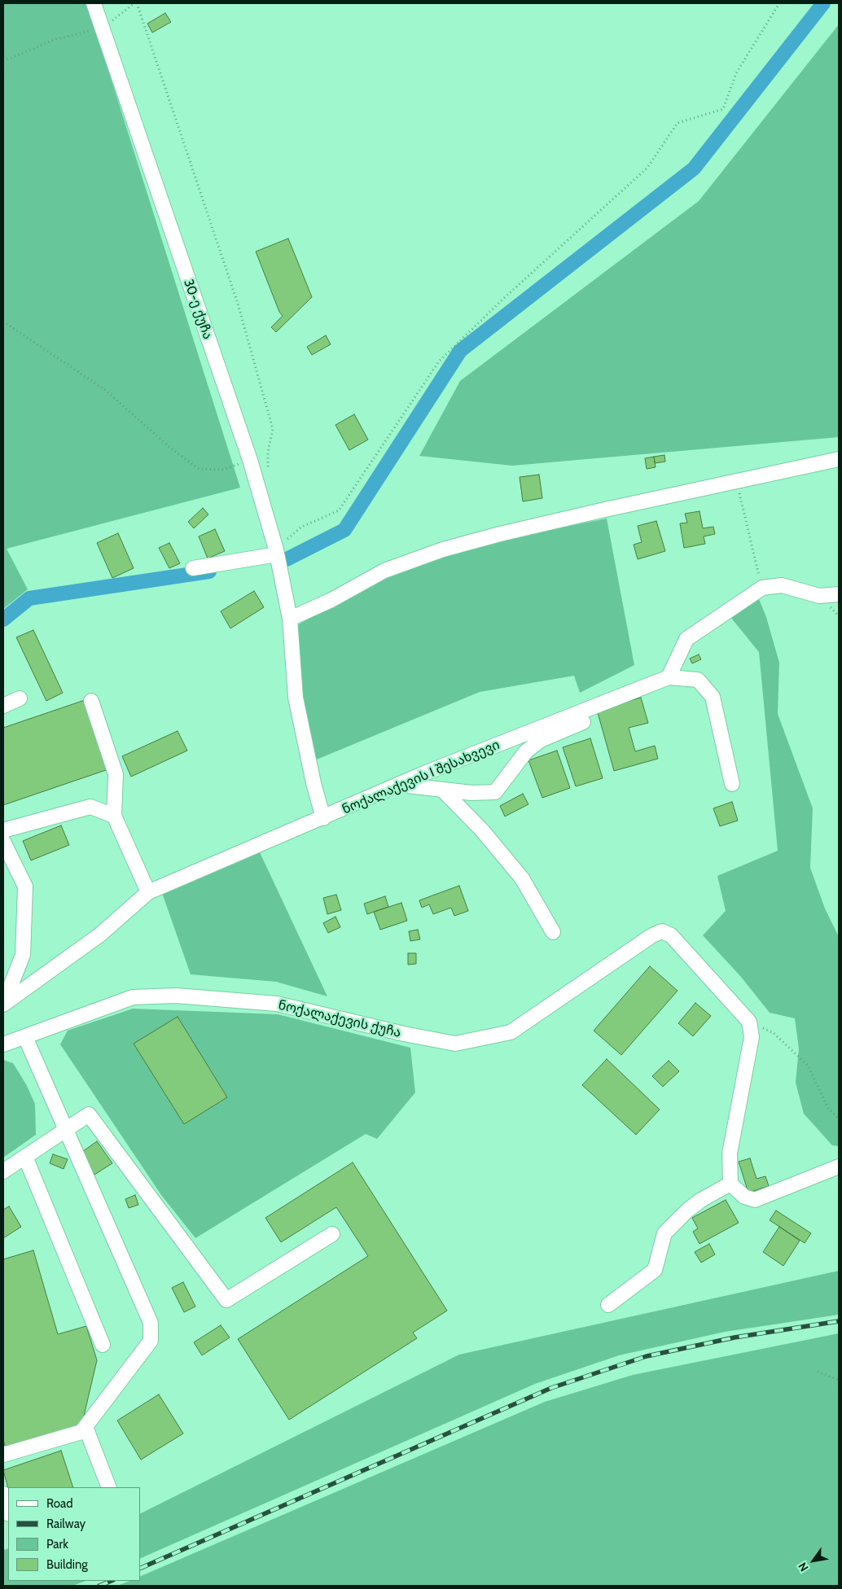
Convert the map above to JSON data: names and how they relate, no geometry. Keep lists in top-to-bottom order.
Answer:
{
  "streets": {
    "street": ["30-ე ქუჩა", "ნოქალაქევის I შესახვევი", "ნოქალაქევის ქუჩა"]
  },
  "crossings": [
    ["30-ე ქუჩა", "ნოქალაქევის I შესახვევი"]
  ],
  "legend": [
    "Road",
    "Railway",
    "Park",
    "Building"
  ],
  "north": "bottom left"
}
